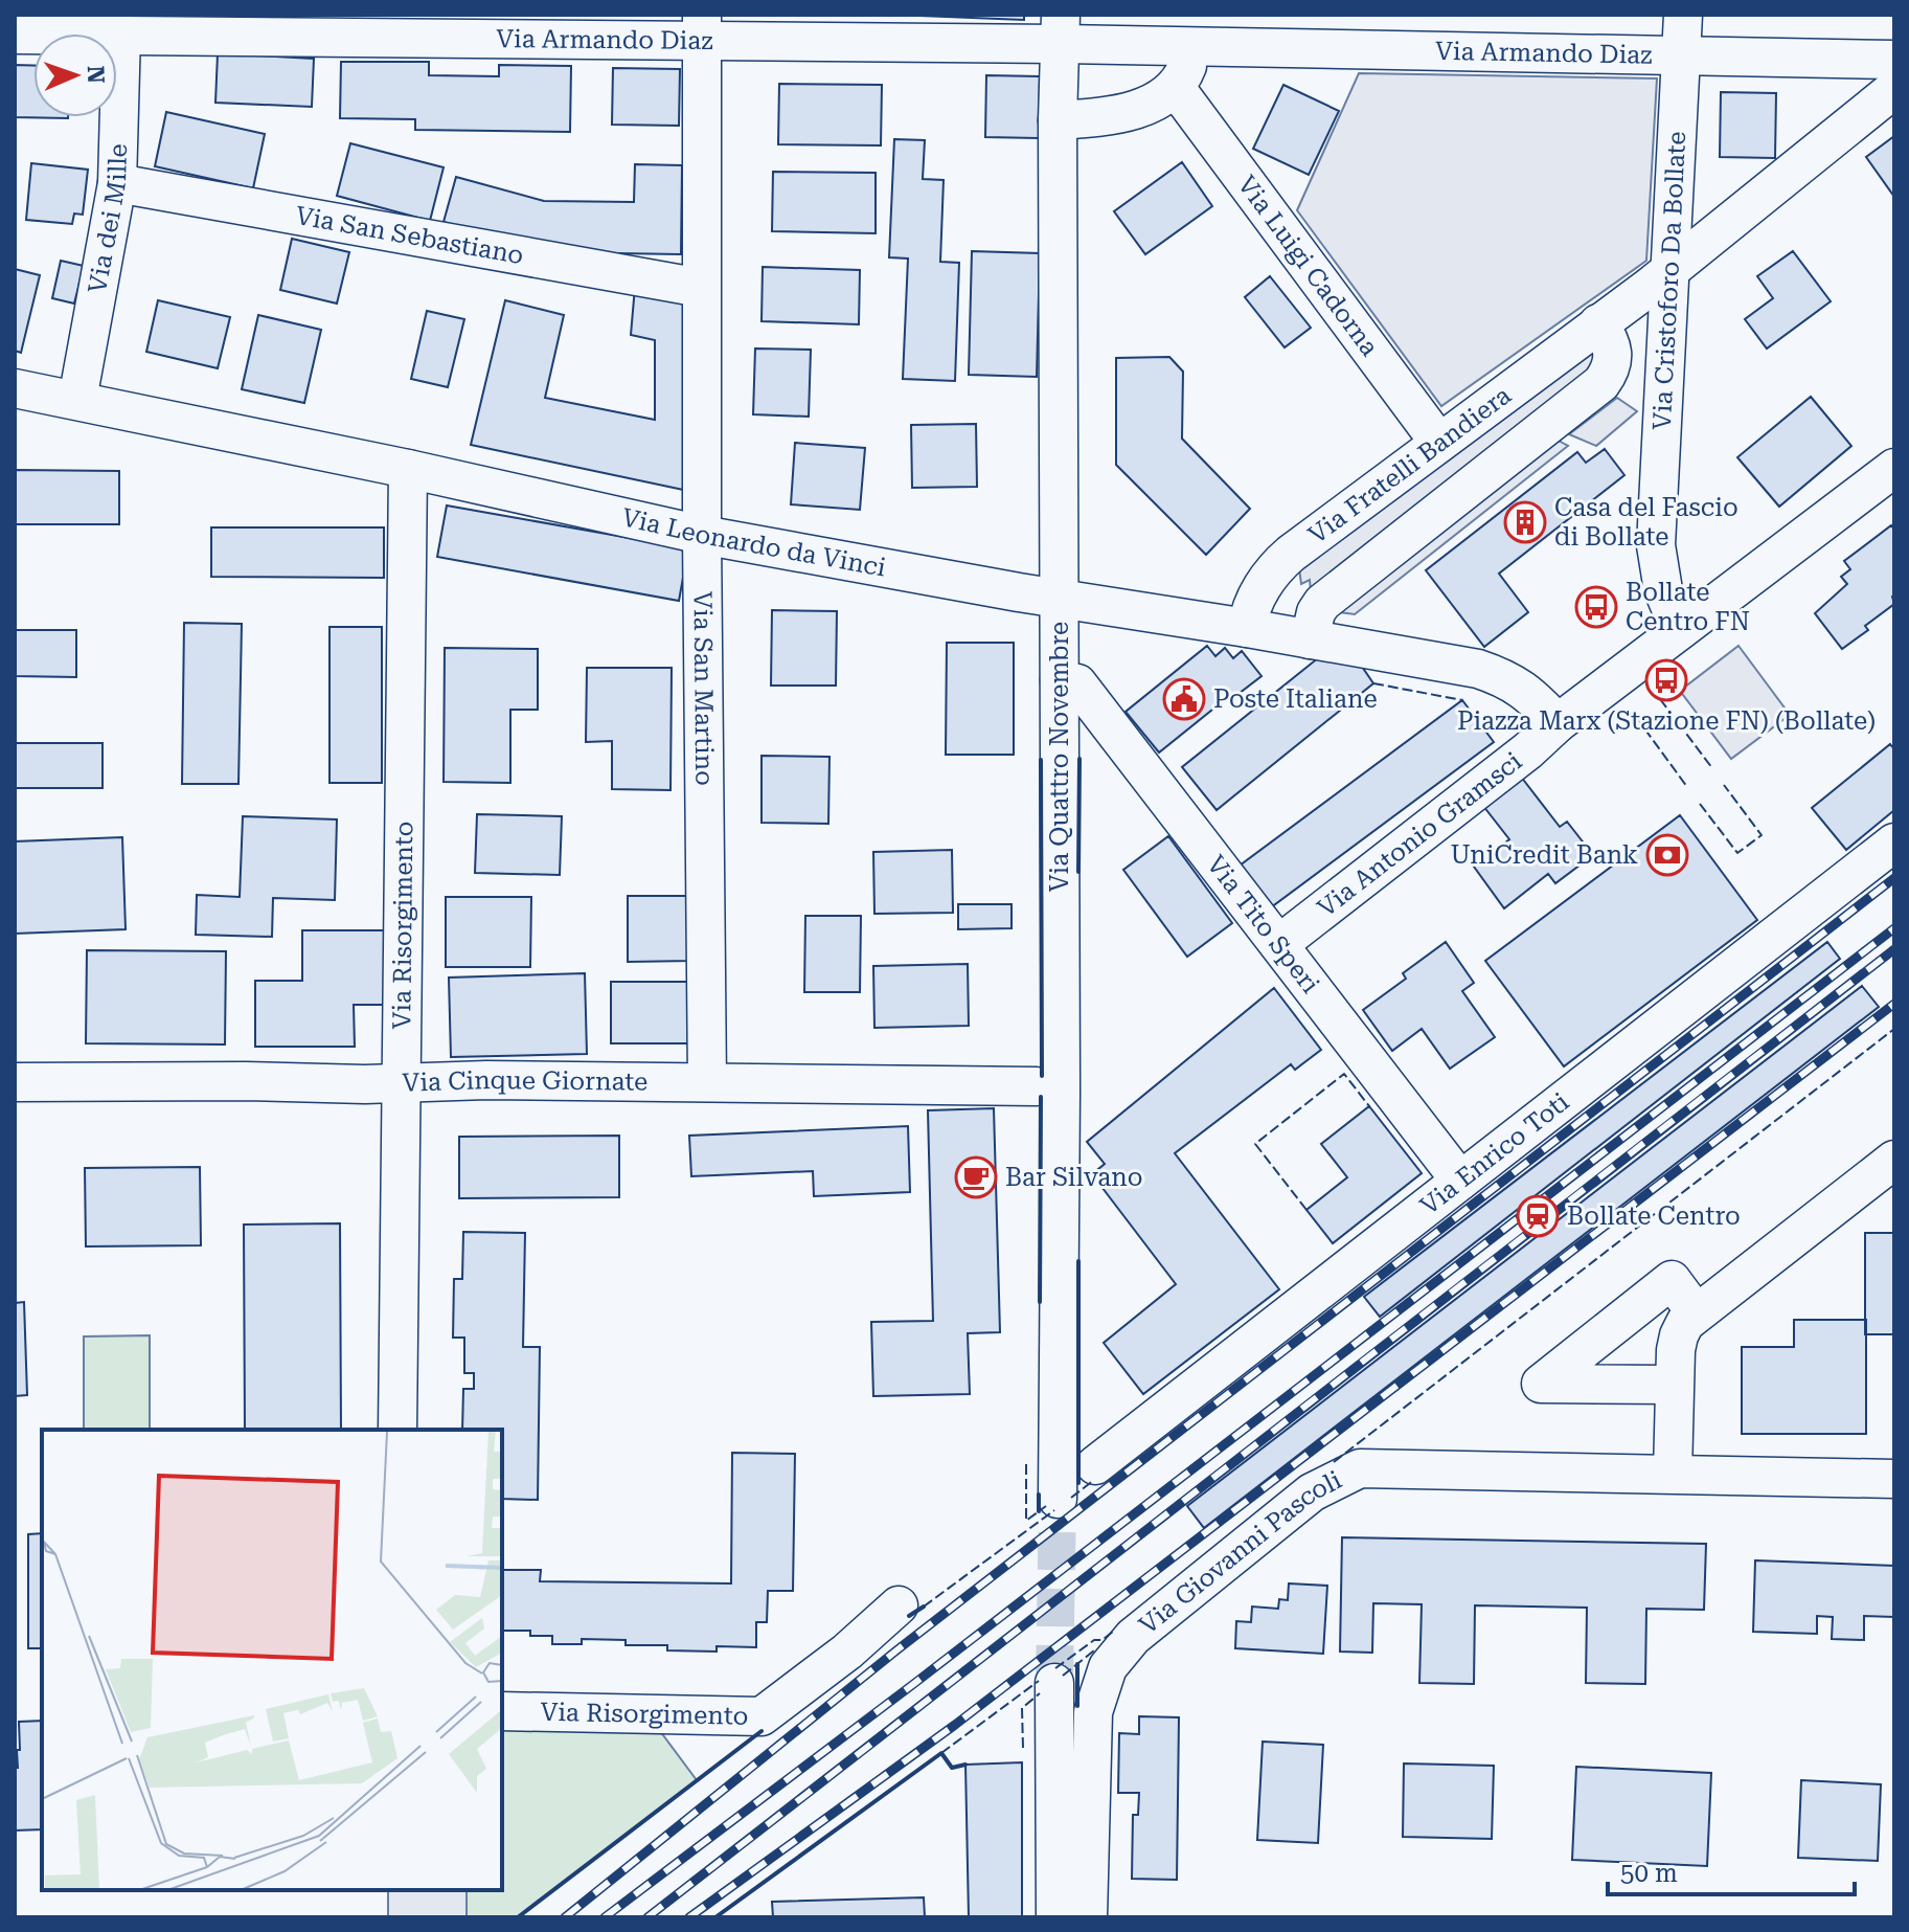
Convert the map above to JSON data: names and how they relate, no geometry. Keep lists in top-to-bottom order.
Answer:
{
  "streets": {
    "street": [
      "Via Armando Diaz",
      "Via dei Mille",
      "Via San Sebastiano",
      "Via Luigi Cadorna",
      "Via Cristoforo Da Bollate",
      "Via Fratelli Bandiera",
      "Via Leonardo da Vinci",
      "Via San Martino",
      "Via Quattro Novembre",
      "Via Antonio Gramsci",
      "Via Tito Speri",
      "Via Risorgimento",
      "Via Cinque Giornate",
      "Via Enrico Toti",
      "Via Giovanni Pascoli"
    ]
  },
  "crossings": [
    ["Via Armando Diaz", "Via dei Mille"],
    ["Via Armando Diaz", "Via Cristoforo Da Bollate"],
    ["Via Armando Diaz", "Via San Martino"],
    ["Via Armando Diaz", "Via Quattro Novembre"],
    ["Via dei Mille", "Via San Sebastiano"],
    ["Via dei Mille", "Via Leonardo da Vinci"],
    ["Via San Sebastiano", "Via San Martino"],
    ["Via Luigi Cadorna", "Via Fratelli Bandiera"],
    ["Via Cristoforo Da Bollate", "Via Fratelli Bandiera"],
    ["Via Cristoforo Da Bollate", "Via Antonio Gramsci"],
    ["Via Fratelli Bandiera", "Via Leonardo da Vinci"],
    ["Via Leonardo da Vinci", "Via San Martino"],
    ["Via Leonardo da Vinci", "Via Quattro Novembre"],
    ["Via Leonardo da Vinci", "Via Antonio Gramsci"],
    ["Via Leonardo da Vinci", "Via Risorgimento"],
    ["Via San Martino", "Via Cinque Giornate"],
    ["Via Quattro Novembre", "Via Tito Speri"],
    ["Via Antonio Gramsci", "Via Tito Speri"],
    ["Via Tito Speri", "Via Enrico Toti"],
    ["Via Risorgimento", "Via Cinque Giornate"]
  ],
  "places": {
    "building": ["Casa del Fascio di Bollate"],
    "bus stop": ["Bollate Centro FN", "Piazza Marx (Stazione FN) (Bollate)"],
    "public building": ["Poste Italiane"],
    "bank": ["UniCredit Bank"],
    "cafe": ["Bar Silvano"],
    "station": ["Bollate Centro"]
  },
  "scale_bar": "50 m",
  "north": "right"
}
